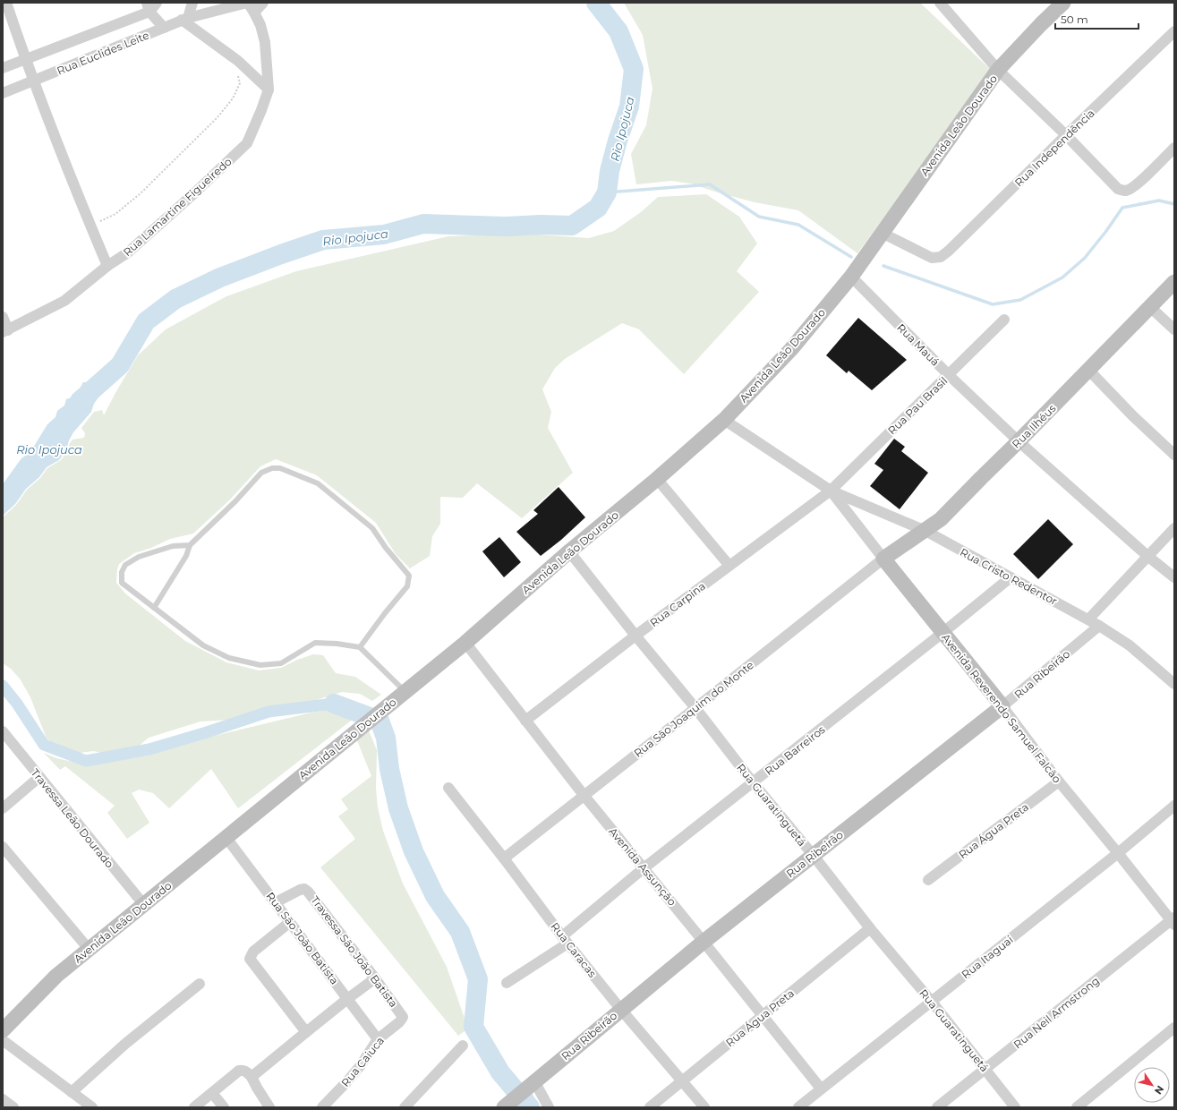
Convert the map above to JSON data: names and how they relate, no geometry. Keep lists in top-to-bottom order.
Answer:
{
  "streets": {
    "main road": [
      "Avenida Leão Dourado",
      "Rua Ilhéus",
      "Rua Ribeirão",
      "Avenida Reverendo Samuel Falcão"
    ],
    "street": [
      "Rua Euclides Leite",
      "Rua Independência",
      "Rua Lamartine Figueiredo",
      "Rua Mauá",
      "Rua Pau Brasil",
      "Rua Cristo Redentor",
      "Rua Carpina",
      "Rua São Joaquim do Monte",
      "Rua Barreiros",
      "Rua Guaratinguetá",
      "Travessa Leão Dourado",
      "Rua Água Preta",
      "Avenida Assunção",
      "Rua São João Batista",
      "Rua Caracas",
      "Travessa São João Batista",
      "Rua Itaguai",
      "Rua Neil Armstrong",
      "Rua Caiuca"
    ]
  },
  "crossings": [
    ["Avenida Leão Dourado", "Rua Independência"],
    ["Avenida Leão Dourado", "Rua Mauá"],
    ["Avenida Leão Dourado", "Rua Guaratinguetá"],
    ["Avenida Leão Dourado", "Travessa Leão Dourado"],
    ["Avenida Leão Dourado", "Avenida Assunção"],
    ["Avenida Leão Dourado", "Rua São João Batista"],
    ["Rua Mauá", "Rua Pau Brasil"],
    ["Rua Mauá", "Rua Ilhéus"],
    ["Rua Pau Brasil", "Rua Cristo Redentor"],
    ["Rua Pau Brasil", "Rua Carpina"],
    ["Rua Pau Brasil", "Avenida Reverendo Samuel Falcão"],
    ["Rua Ilhéus", "Rua Cristo Redentor"],
    ["Rua Ilhéus", "Avenida Reverendo Samuel Falcão"],
    ["Rua Ilhéus", "Rua São Joaquim do Monte"],
    ["Rua Cristo Redentor", "Rua Carpina"],
    ["Rua Cristo Redentor", "Rua Ribeirão"],
    ["Rua Cristo Redentor", "Avenida Reverendo Samuel Falcão"],
    ["Rua Cristo Redentor", "Rua Barreiros"],
    ["Rua Carpina", "Avenida Reverendo Samuel Falcão"],
    ["Rua Carpina", "Rua Guaratinguetá"],
    ["Rua Carpina", "Avenida Assunção"],
    ["Rua Ribeirão", "Avenida Reverendo Samuel Falcão"],
    ["Rua Ribeirão", "Rua Guaratinguetá"],
    ["Rua Ribeirão", "Avenida Assunção"],
    ["Rua Ribeirão", "Rua Caracas"],
    ["Avenida Reverendo Samuel Falcão", "Rua São Joaquim do Monte"],
    ["Avenida Reverendo Samuel Falcão", "Rua Barreiros"],
    ["Avenida Reverendo Samuel Falcão", "Rua Água Preta"],
    ["Avenida Reverendo Samuel Falcão", "Rua Itaguai"],
    ["Avenida Reverendo Samuel Falcão", "Rua Neil Armstrong"],
    ["Rua São Joaquim do Monte", "Rua Guaratinguetá"],
    ["Rua São Joaquim do Monte", "Avenida Assunção"],
    ["Rua São Joaquim do Monte", "Rua Caracas"],
    ["Rua Barreiros", "Rua Guaratinguetá"],
    ["Rua Barreiros", "Avenida Assunção"],
    ["Rua Barreiros", "Rua Caracas"],
    ["Rua Guaratinguetá", "Rua Água Preta"],
    ["Rua Guaratinguetá", "Rua Itaguai"],
    ["Rua Guaratinguetá", "Rua Neil Armstrong"],
    ["Rua Água Preta", "Avenida Assunção"],
    ["Rua Água Preta", "Rua Caracas"],
    ["Avenida Assunção", "Rua Itaguai"],
    ["Rua São João Batista", "Travessa São João Batista"],
    ["Rua São João Batista", "Rua Caiuca"],
    ["Travessa São João Batista", "Rua Caiuca"]
  ],
  "water": ["Rio Ipojuca"],
  "scale_bar": "50 m",
  "north": "bottom right"
}
